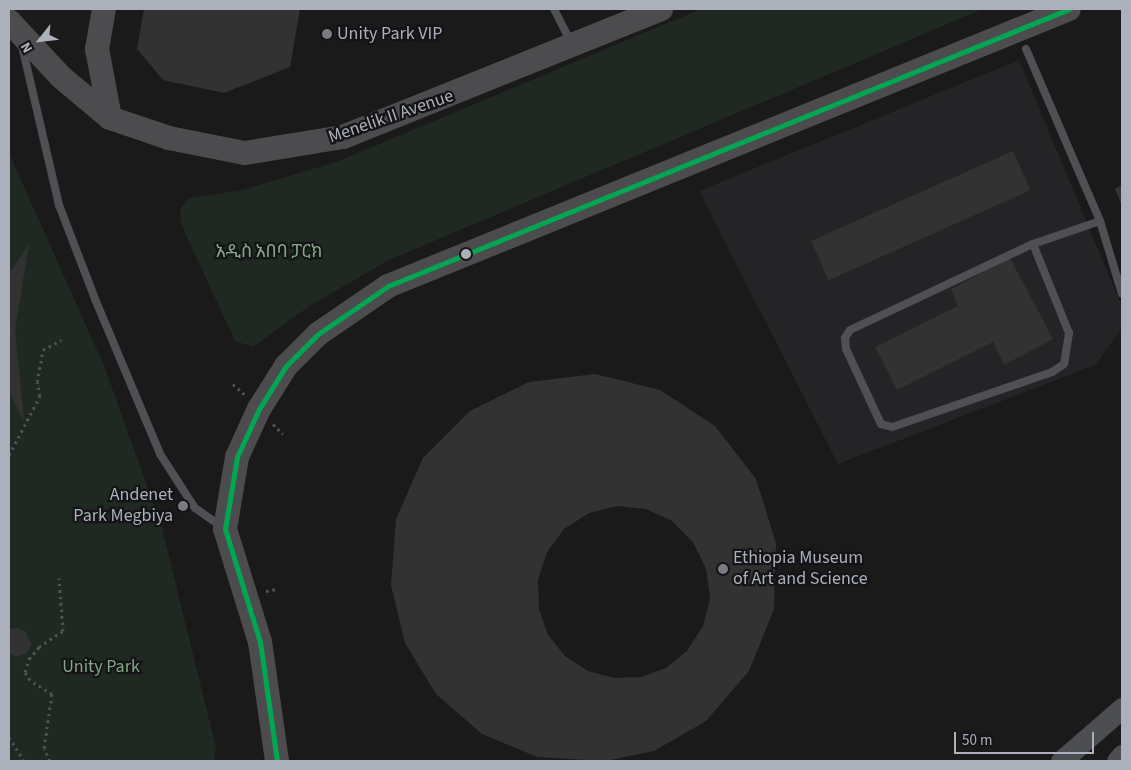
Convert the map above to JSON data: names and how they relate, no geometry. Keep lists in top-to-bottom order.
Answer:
{
  "streets": {
    "main road": ["Menelik II Avenue"]
  },
  "parks": ["አዲስ አበባ ፓርክ", "Unity Park"],
  "places": ["Unity Park VIP", "Andenet Park Megbiya", "Ethiopia Museum of Art and Science"],
  "scale_bar": "50 m",
  "north": "bottom left"
}
